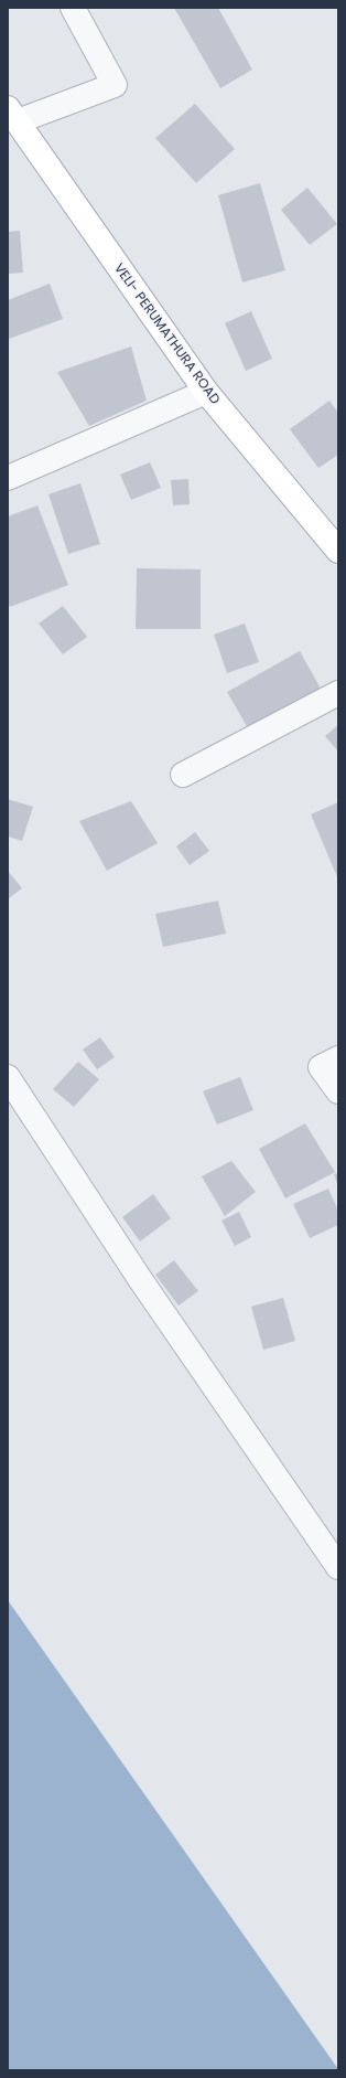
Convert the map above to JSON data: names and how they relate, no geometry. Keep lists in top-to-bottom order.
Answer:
{
  "streets": {
    "main road": ["VELI- PERUMATHURA ROAD"]
  }
}
